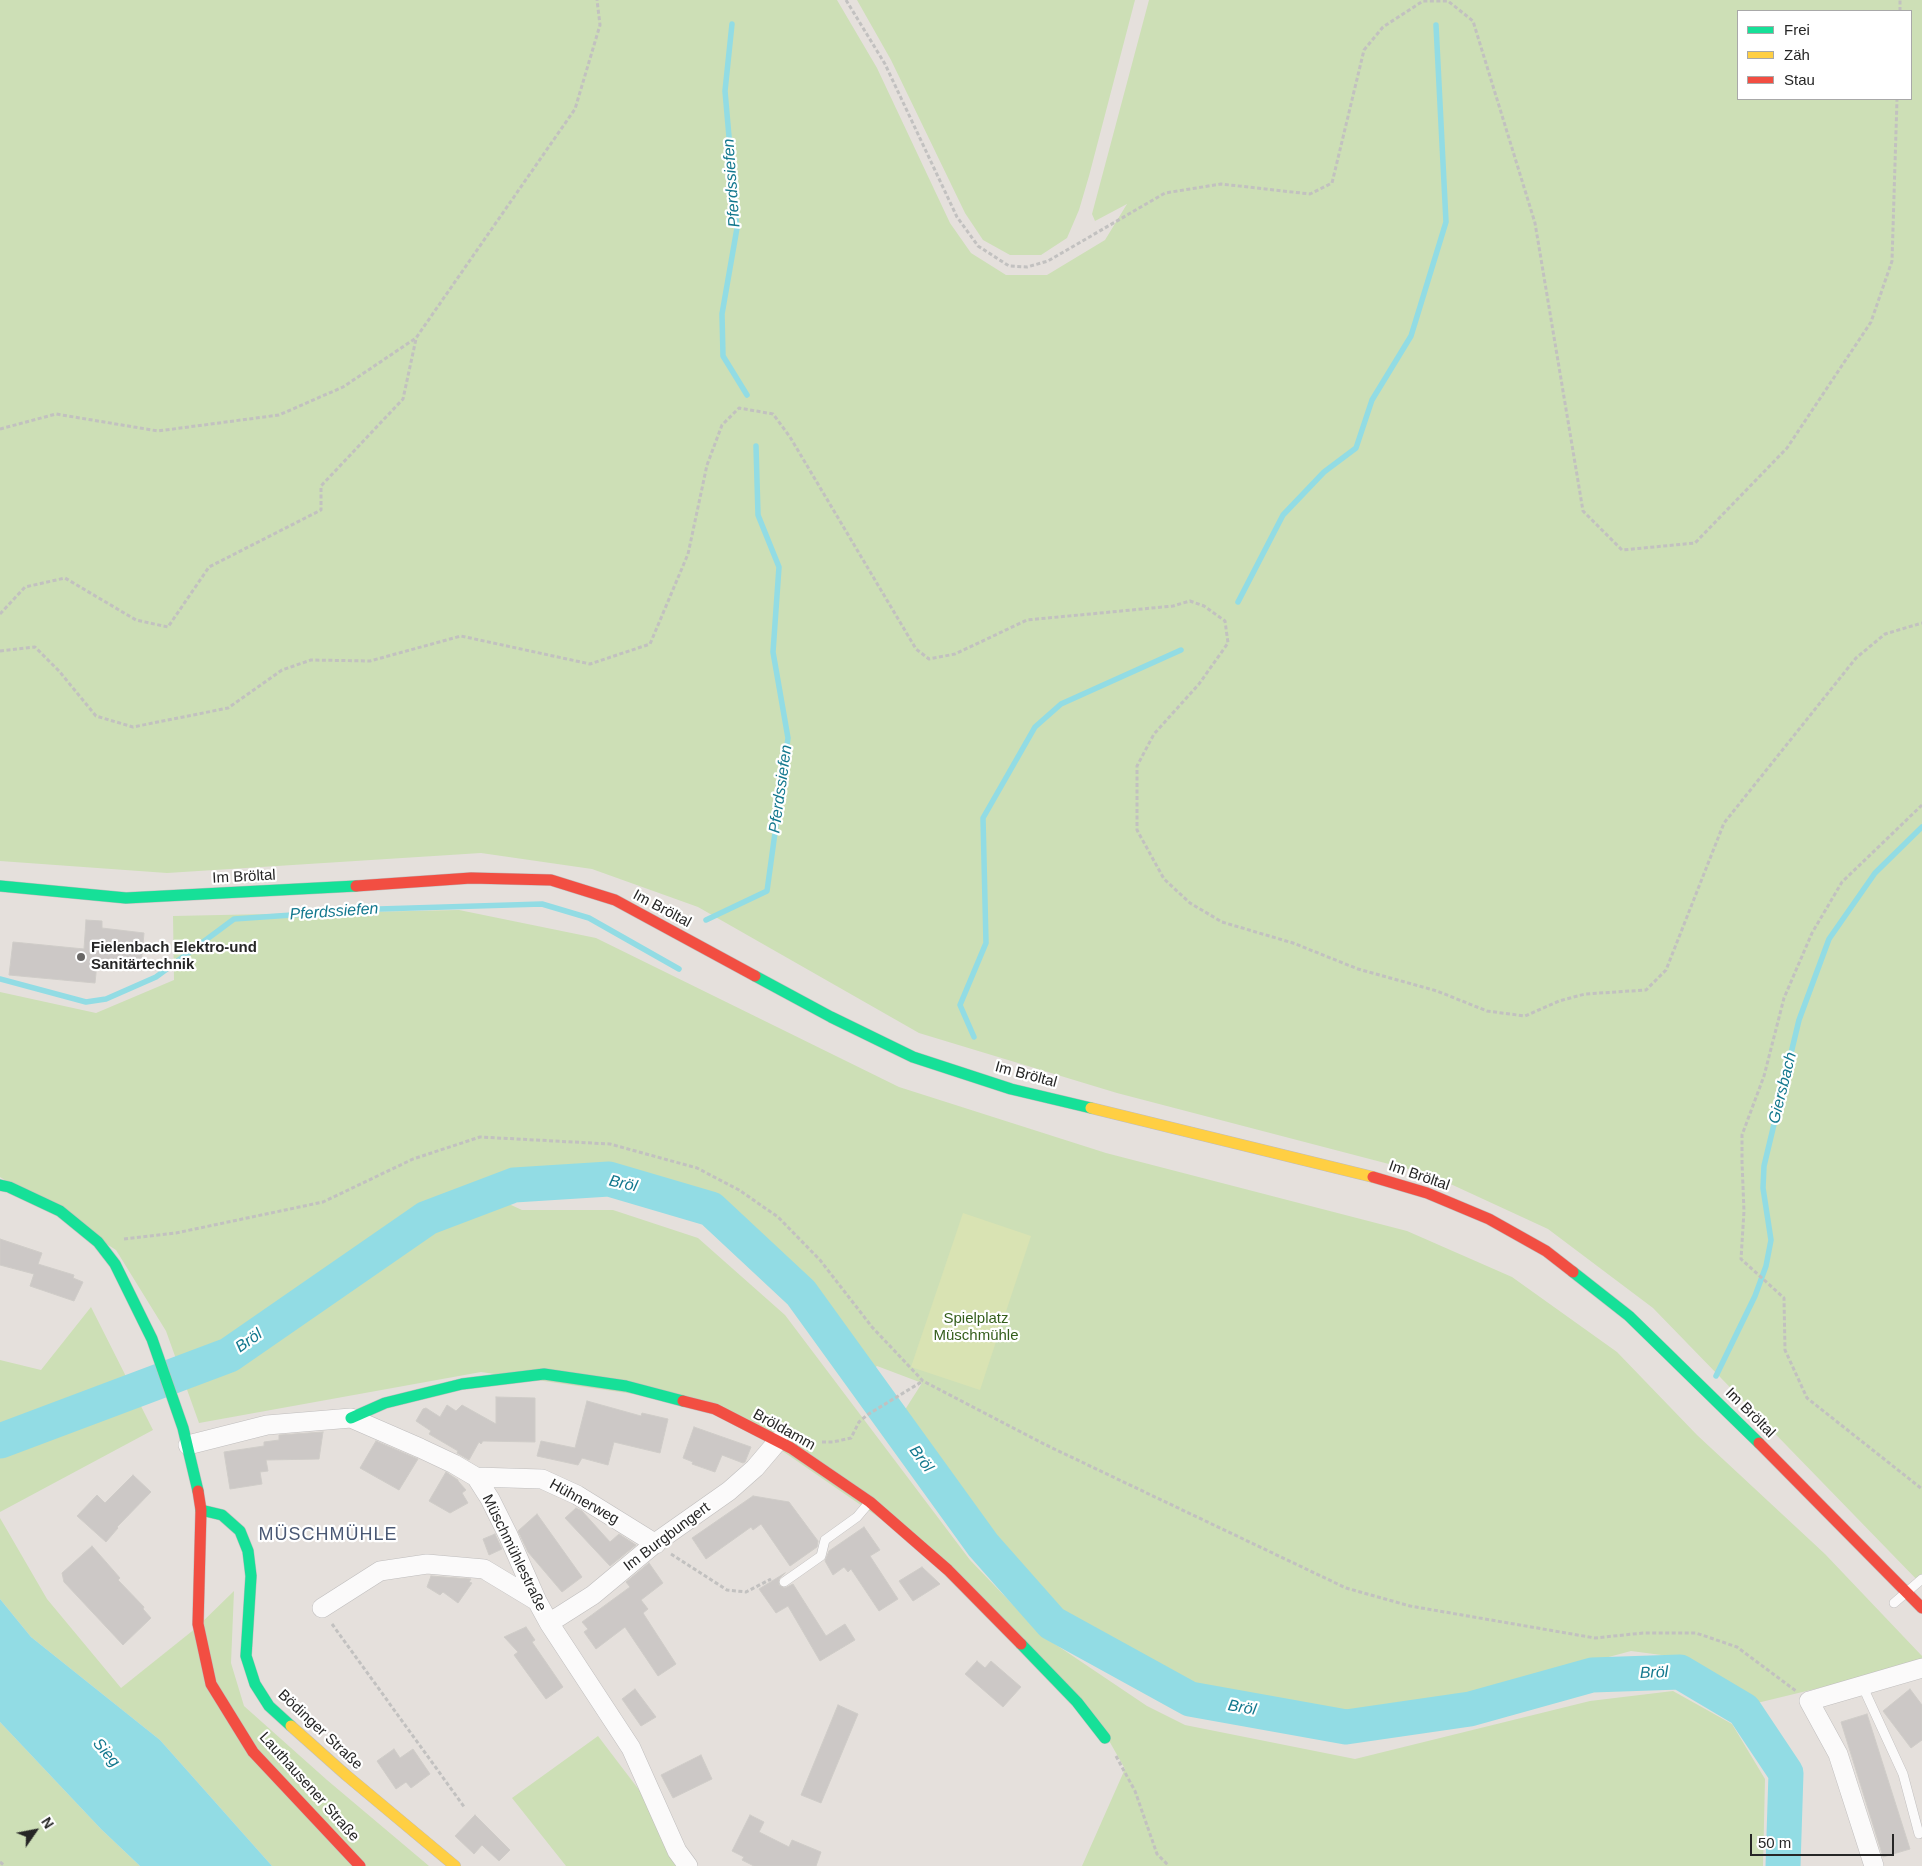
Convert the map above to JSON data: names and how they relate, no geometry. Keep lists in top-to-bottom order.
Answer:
{
  "streets": {
    "street": [
      "Im Bröltal",
      "Bröldamm",
      "Hühnerweg",
      "Im Burgbungert",
      "Müschmühlestraße",
      "Bödinger Straße",
      "Lauthausener Straße"
    ]
  },
  "crossings": [
    ["Bröldamm", "Im Burgbungert"],
    ["Bröldamm", "Müschmühlestraße"],
    ["Hühnerweg", "Im Burgbungert"],
    ["Hühnerweg", "Müschmühlestraße"],
    ["Im Burgbungert", "Müschmühlestraße"],
    ["Müschmühlestraße", "Lauthausener Straße"],
    ["Bödinger Straße", "Lauthausener Straße"]
  ],
  "districts": ["MÜSCHMÜHLE"],
  "water": [
    "Pferdssiefen",
    "Giersbach",
    "Bröl",
    "Sieg"
  ],
  "parks": ["Spielplatz Müschmühle"],
  "places": ["Fielenbach Elektro-und Sanitärtechnik"],
  "legend": ["Frei", "Zäh", "Stau"],
  "scale_bar": "50 m",
  "north": "top right"
}
